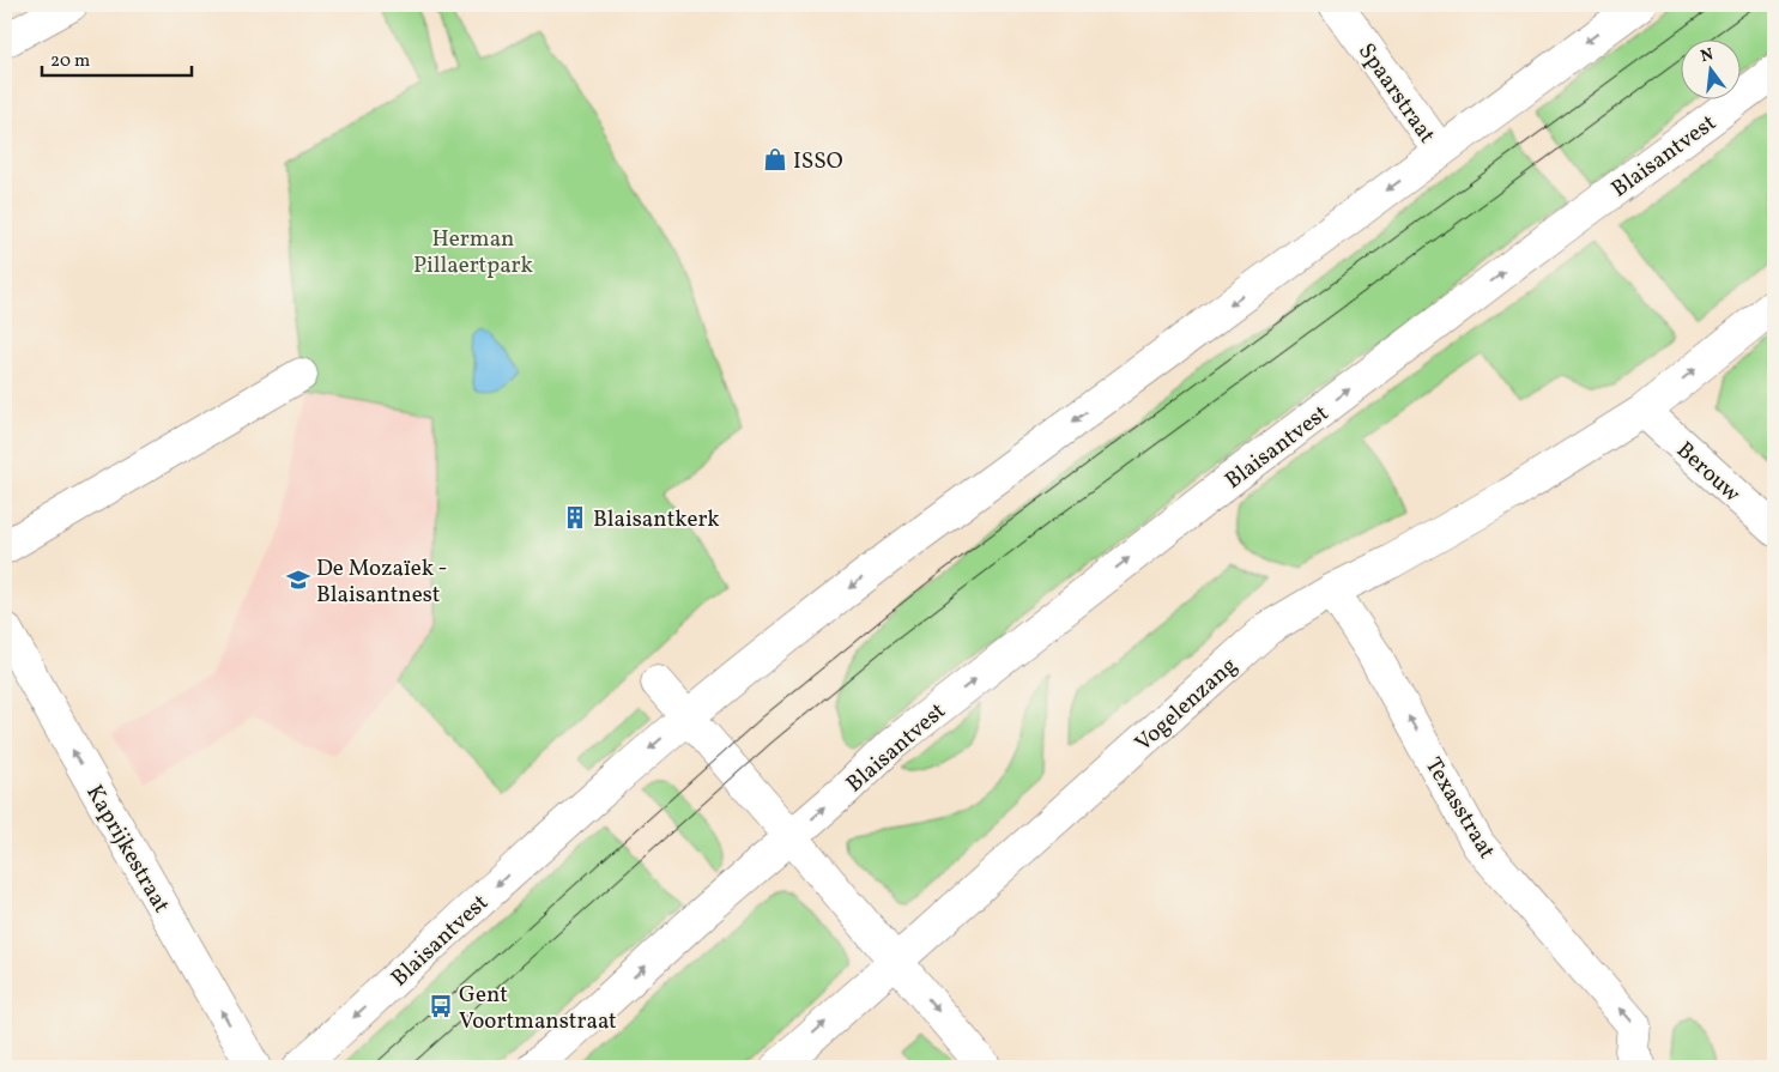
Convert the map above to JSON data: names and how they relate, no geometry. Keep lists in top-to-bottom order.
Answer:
{
  "streets": {
    "main road": [
      "Spaarstraat",
      "Blaisantvest",
      "Berouw",
      "Vogelenzang",
      "Texasstraat",
      "Kaprijkestraat"
    ]
  },
  "crossings": [
    ["Spaarstraat", "Blaisantvest"],
    ["Berouw", "Vogelenzang"],
    ["Vogelenzang", "Texasstraat"]
  ],
  "one_way": ["Texasstraat", "Kaprijkestraat"],
  "parks": ["Herman Pillaertpark"],
  "places": {
    "shop": ["ISSO"],
    "building": ["Blaisantkerk"],
    "school or university": ["De Mozaïek - Blaisantnest"],
    "bus stop": ["Gent Voortmanstraat"]
  },
  "scale_bar": "20 m",
  "north": "top"
}
